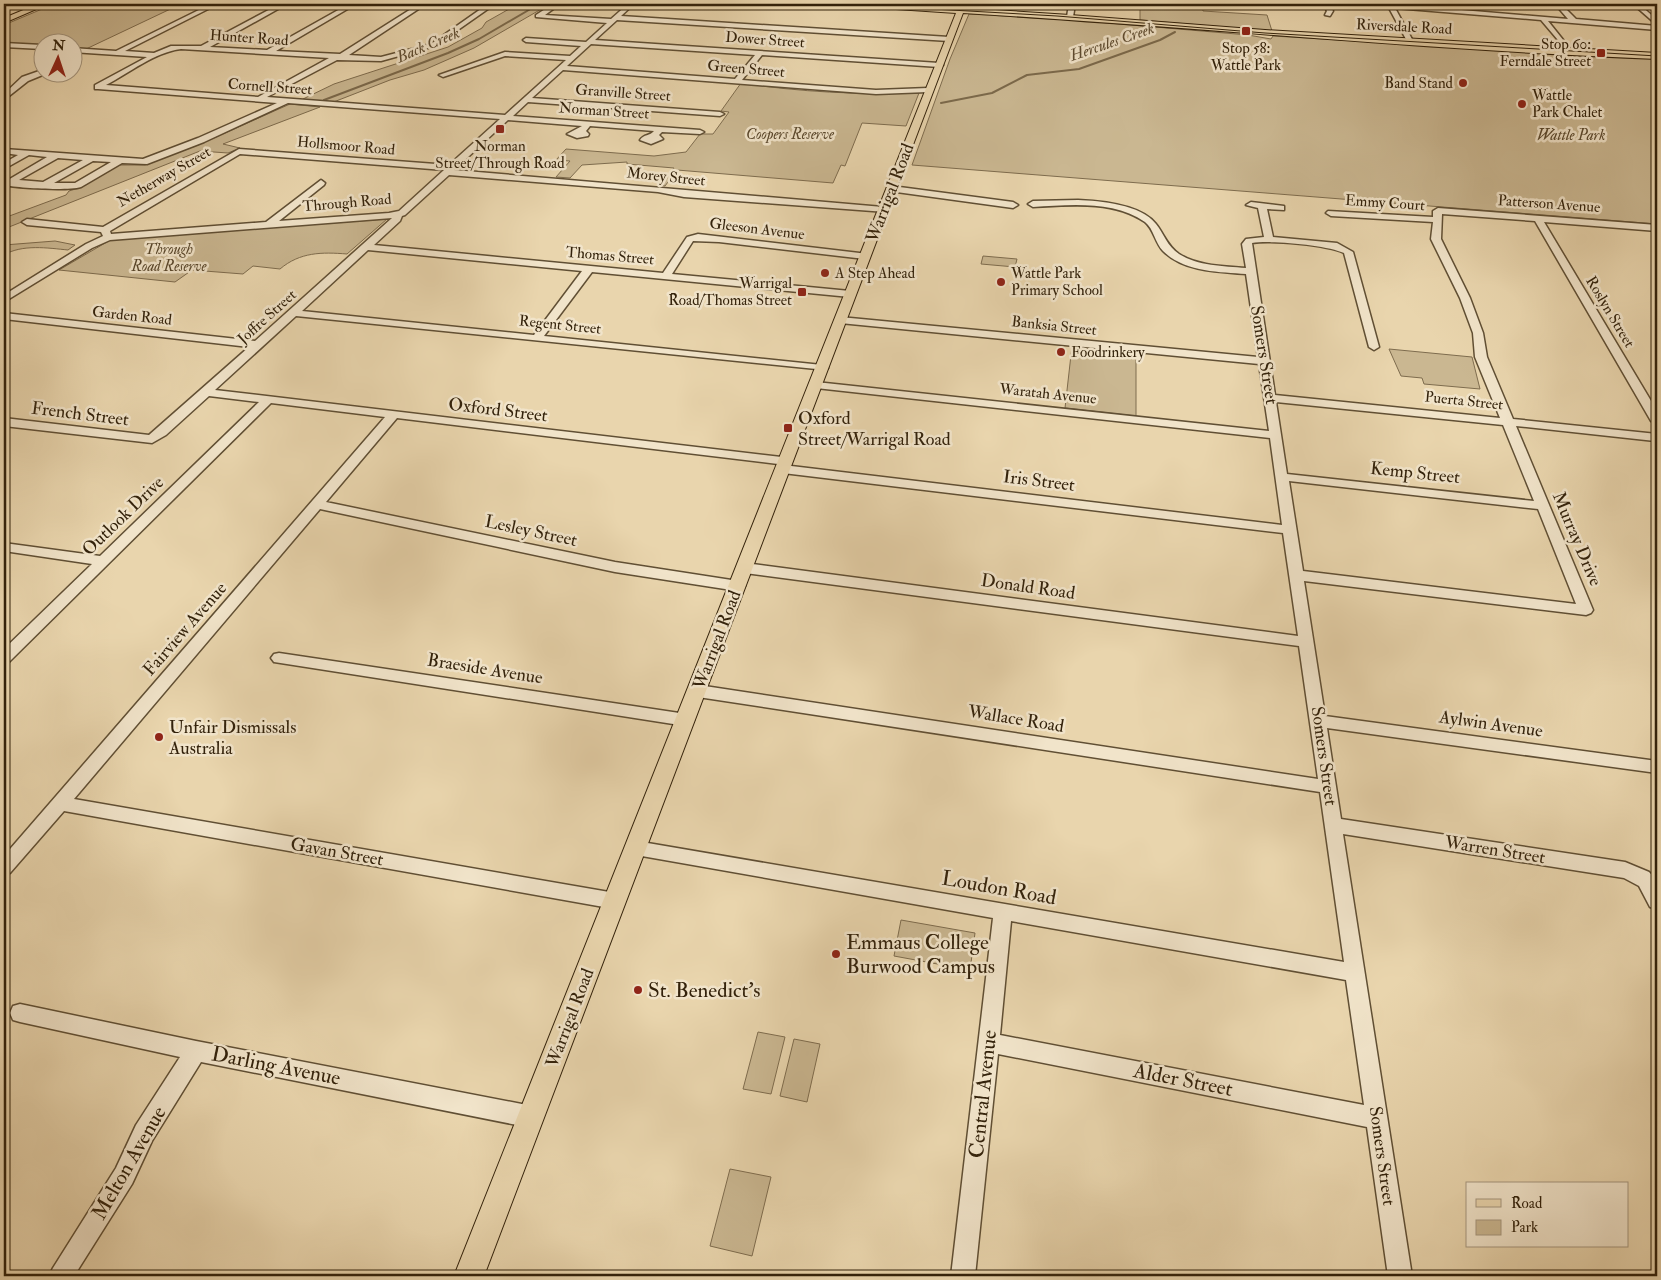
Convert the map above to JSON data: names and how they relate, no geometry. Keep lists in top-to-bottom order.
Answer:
{
  "streets": {
    "main road": ["Riversdale Road", "Warrigal Road"],
    "street": [
      "Hunter Road",
      "Dower Street",
      "Green Street",
      "Cornell Street",
      "Granville Street",
      "Norman Street",
      "Hollsmoor Road",
      "Netherway Street",
      "Morey Street",
      "Through Road",
      "Emmy Court",
      "Patterson Avenue",
      "Gleeson Avenue",
      "Thomas Street",
      "Roslyn Street",
      "Garden Road",
      "Joffre Street",
      "Regent Street",
      "Banksia Street",
      "Somers Street",
      "Waratah Avenue",
      "Puerta Street",
      "Oxford Street",
      "French Street",
      "Kemp Street",
      "Iris Street",
      "Outlook Drive",
      "Lesley Street",
      "Murray Drive",
      "Donald Road",
      "Fairview Avenue",
      "Braeside Avenue",
      "Wallace Road",
      "Aylwin Avenue",
      "Warren Street",
      "Gavan Street",
      "Loudon Road",
      "Darling Avenue",
      "Alder Street",
      "Central Avenue",
      "Melton Avenue"
    ]
  },
  "crossings": [
    ["Riversdale Road", "Warrigal Road"],
    ["Hunter Road", "Cornell Street"],
    ["Dower Street", "Warrigal Road"],
    ["Dower Street", "Through Road"],
    ["Green Street", "Warrigal Road"],
    ["Green Street", "Through Road"],
    ["Cornell Street", "Norman Street"],
    ["Cornell Street", "Through Road"],
    ["Granville Street", "Through Road"],
    ["Norman Street", "Through Road"],
    ["Hollsmoor Road", "Netherway Street"],
    ["Hollsmoor Road", "Morey Street"],
    ["Hollsmoor Road", "Through Road"],
    ["Netherway Street", "Through Road"],
    ["Morey Street", "Warrigal Road"],
    ["Morey Street", "Through Road"],
    ["Warrigal Road", "Gleeson Avenue"],
    ["Warrigal Road", "Thomas Street"],
    ["Warrigal Road", "Regent Street"],
    ["Warrigal Road", "Banksia Street"],
    ["Warrigal Road", "Waratah Avenue"],
    ["Warrigal Road", "Oxford Street"],
    ["Warrigal Road", "Iris Street"],
    ["Warrigal Road", "Lesley Street"],
    ["Warrigal Road", "Donald Road"],
    ["Warrigal Road", "Braeside Avenue"],
    ["Warrigal Road", "Wallace Road"],
    ["Warrigal Road", "Gavan Street"],
    ["Warrigal Road", "Loudon Road"],
    ["Warrigal Road", "Darling Avenue"],
    ["Through Road", "Joffre Street"],
    ["Emmy Court", "Patterson Avenue"],
    ["Emmy Court", "Murray Drive"],
    ["Patterson Avenue", "Roslyn Street"],
    ["Patterson Avenue", "Murray Drive"],
    ["Gleeson Avenue", "Thomas Street"],
    ["Thomas Street", "Joffre Street"],
    ["Garden Road", "Joffre Street"],
    ["Joffre Street", "Regent Street"],
    ["Joffre Street", "Oxford Street"],
    ["Joffre Street", "French Street"],
    ["Banksia Street", "Somers Street"],
    ["Somers Street", "Waratah Avenue"],
    ["Somers Street", "Puerta Street"],
    ["Somers Street", "Kemp Street"],
    ["Somers Street", "Iris Street"],
    ["Somers Street", "Murray Drive"],
    ["Somers Street", "Donald Road"],
    ["Somers Street", "Wallace Road"],
    ["Somers Street", "Aylwin Avenue"],
    ["Somers Street", "Warren Street"],
    ["Somers Street", "Loudon Road"],
    ["Somers Street", "Alder Street"],
    ["Puerta Street", "Murray Drive"],
    ["Oxford Street", "Iris Street"],
    ["Oxford Street", "Outlook Drive"],
    ["Oxford Street", "Fairview Avenue"],
    ["Kemp Street", "Murray Drive"],
    ["Lesley Street", "Fairview Avenue"],
    ["Fairview Avenue", "Gavan Street"],
    ["Loudon Road", "Central Avenue"],
    ["Darling Avenue", "Melton Avenue"],
    ["Alder Street", "Central Avenue"]
  ],
  "water": ["Hercules Creek", "Back Creek"],
  "parks": ["Coopers Reserve", "Wattle Park", "Through Road Reserve"],
  "places": {
    "transit": [
      "Stop 58: Wattle Park",
      "Stop 60: Ferndale Street",
      "Norman Street/Through Road",
      "Warrigal Road/Thomas Street",
      "Oxford Street/Warrigal Road"
    ],
    "other": [
      "Band Stand",
      "Wattle Park Chalet",
      "A Step Ahead",
      "Wattle Park Primary School",
      "Foodrinkery",
      "Unfair Dismissals Australia",
      "Emmaus College Burwood Campus",
      "St. Benedict's"
    ]
  },
  "legend": ["Road", "Park"],
  "north": "top"
}
